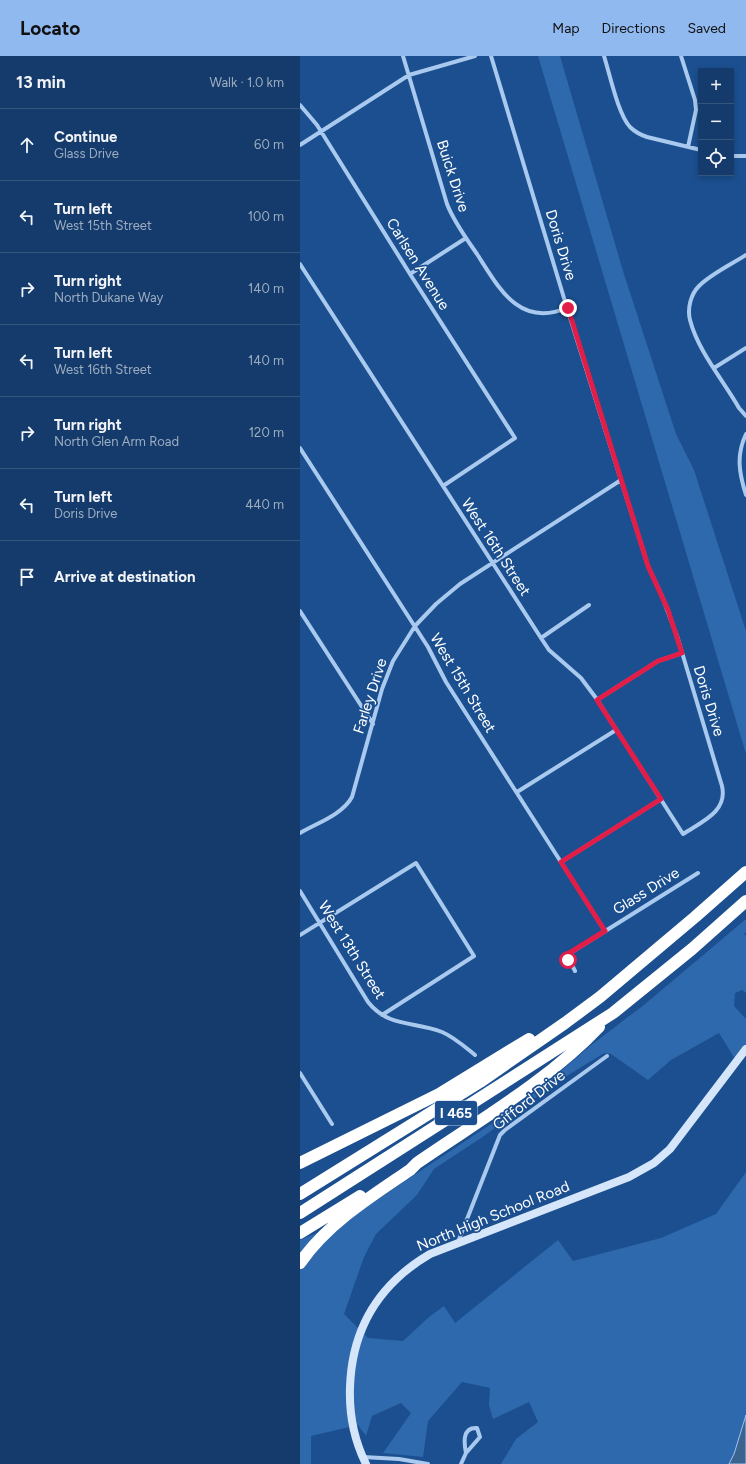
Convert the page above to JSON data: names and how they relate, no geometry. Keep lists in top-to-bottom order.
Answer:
{
  "streets": {
    "highway": ["I 465"],
    "street": [
      "Buick Drive",
      "Doris Drive",
      "Carlsen Avenue",
      "West 16th Street",
      "West 15th Street",
      "Farley Drive",
      "Glass Drive",
      "West 13th Street",
      "Gifford Drive",
      "North High School Road"
    ]
  },
  "crossings": [
    ["Buick Drive", "Doris Drive"],
    ["Doris Drive", "West 16th Street"],
    ["Doris Drive", "Farley Drive"],
    ["Carlsen Avenue", "West 16th Street"],
    ["West 16th Street", "Farley Drive"],
    ["West 15th Street", "Farley Drive"],
    ["West 15th Street", "Glass Drive"],
    ["Gifford Drive", "North High School Road"]
  ],
  "page": {
    "header": "Locato",
    "nav": ["Map", "Directions", "Saved"],
    "heading": ["13 min", "Walk · 1.0 km"],
    "map_buttons": ["+", "−"],
    "list": [
      ["Continue", "Glass Drive", "60 m"],
      ["Turn left", "West 15th Street", "100 m"],
      ["Turn right", "North Dukane Way", "140 m"],
      ["Turn left", "West 16th Street", "140 m"],
      ["Turn right", "North Glen Arm Road", "120 m"],
      ["Turn left", "Doris Drive", "440 m"],
      "Arrive at destination"
    ]
  }
}
